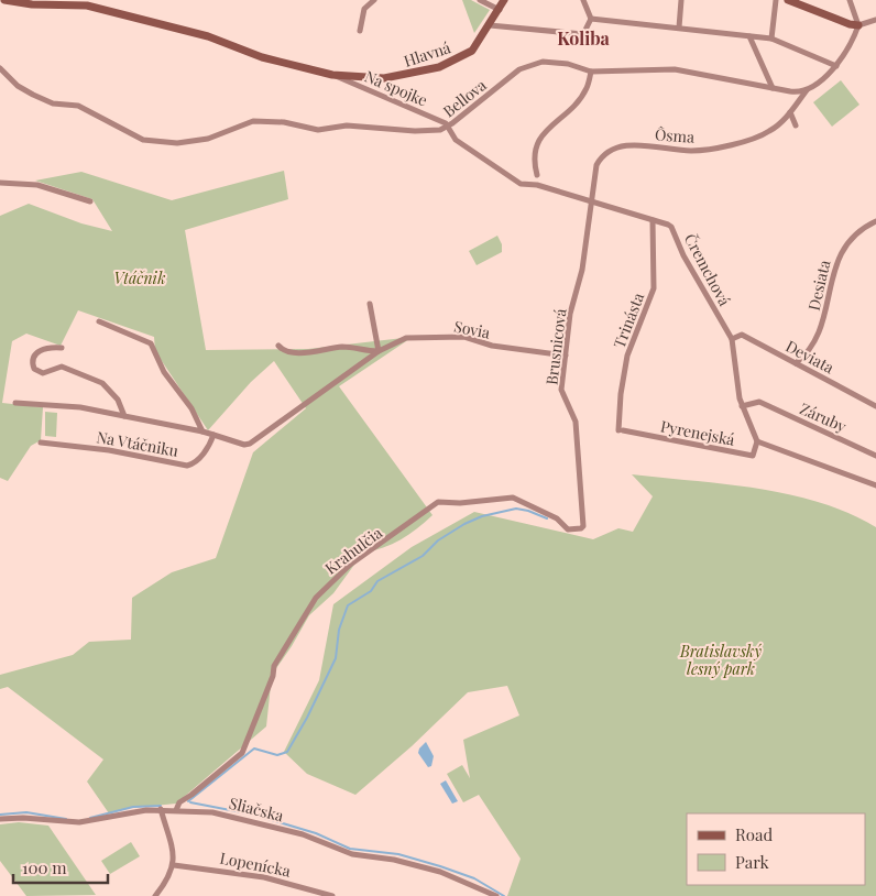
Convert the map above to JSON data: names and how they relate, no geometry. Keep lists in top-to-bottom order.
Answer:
{
  "streets": {
    "street": [
      "Hlavná",
      "Na spojke",
      "Bellova",
      "Ôsma",
      "Čremchová",
      "Desiata",
      "Trinásta",
      "Sovia",
      "Brusnicová",
      "Deviata",
      "Záruby",
      "Pyrenejská",
      "Na Vtáčniku",
      "Krahulčia",
      "Sliačska",
      "Lopenícka"
    ]
  },
  "crossings": [
    ["Hlavná", "Na spojke"],
    ["Na spojke", "Bellova"],
    ["Na spojke", "Čremchová"],
    ["Bellova", "Ôsma"],
    ["Bellova", "Čremchová"],
    ["Ôsma", "Čremchová"],
    ["Ôsma", "Brusnicová"],
    ["Čremchová", "Trinásta"],
    ["Čremchová", "Brusnicová"],
    ["Čremchová", "Deviata"],
    ["Čremchová", "Záruby"],
    ["Čremchová", "Pyrenejská"],
    ["Desiata", "Deviata"],
    ["Trinásta", "Pyrenejská"],
    ["Sovia", "Brusnicová"],
    ["Sovia", "Na Vtáčniku"],
    ["Brusnicová", "Krahulčia"],
    ["Krahulčia", "Sliačska"]
  ],
  "districts": ["Koliba"],
  "parks": ["Vtáčnik", "Bratislavský lesný park"],
  "legend": ["Road", "Park"],
  "scale_bar": "100 m"
}
